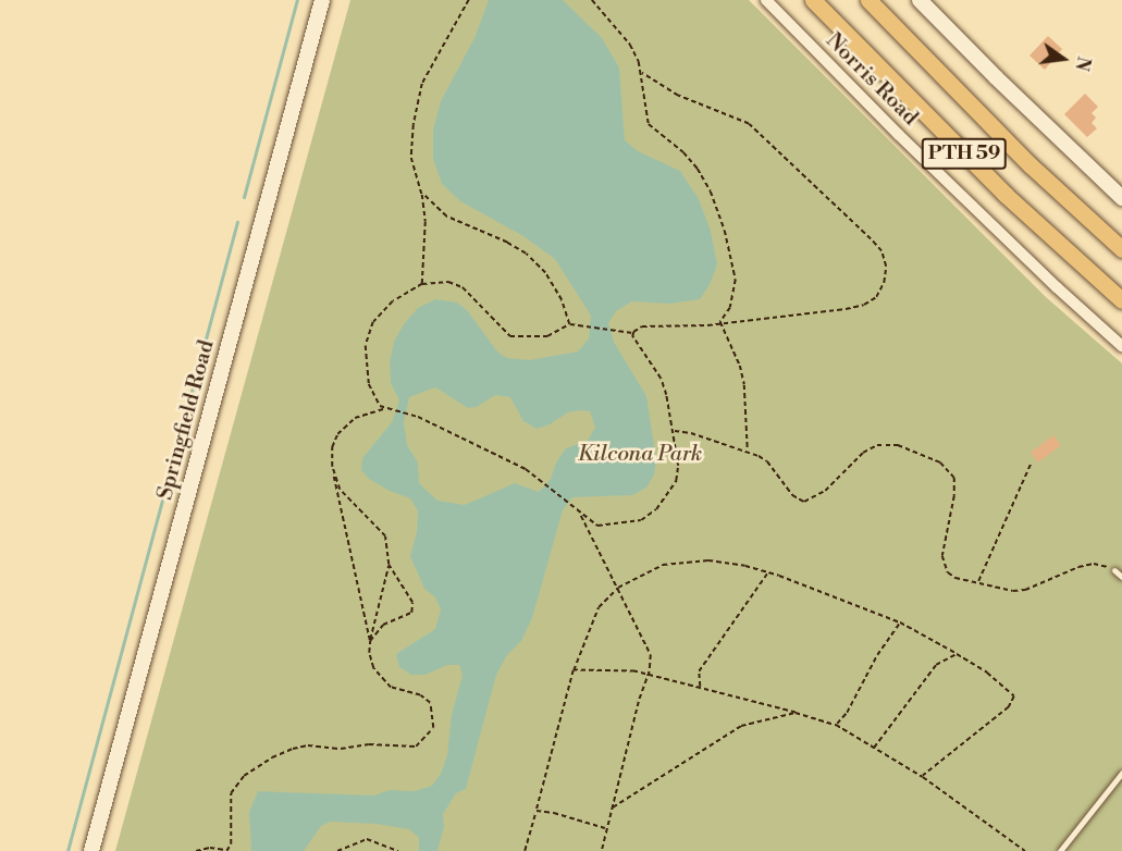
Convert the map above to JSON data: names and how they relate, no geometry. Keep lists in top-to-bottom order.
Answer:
{
  "streets": {
    "main road": ["PTH 59"],
    "street": ["Norris Road", "Springfield Road"]
  },
  "parks": ["Kilcona Park"],
  "north": "right"
}
